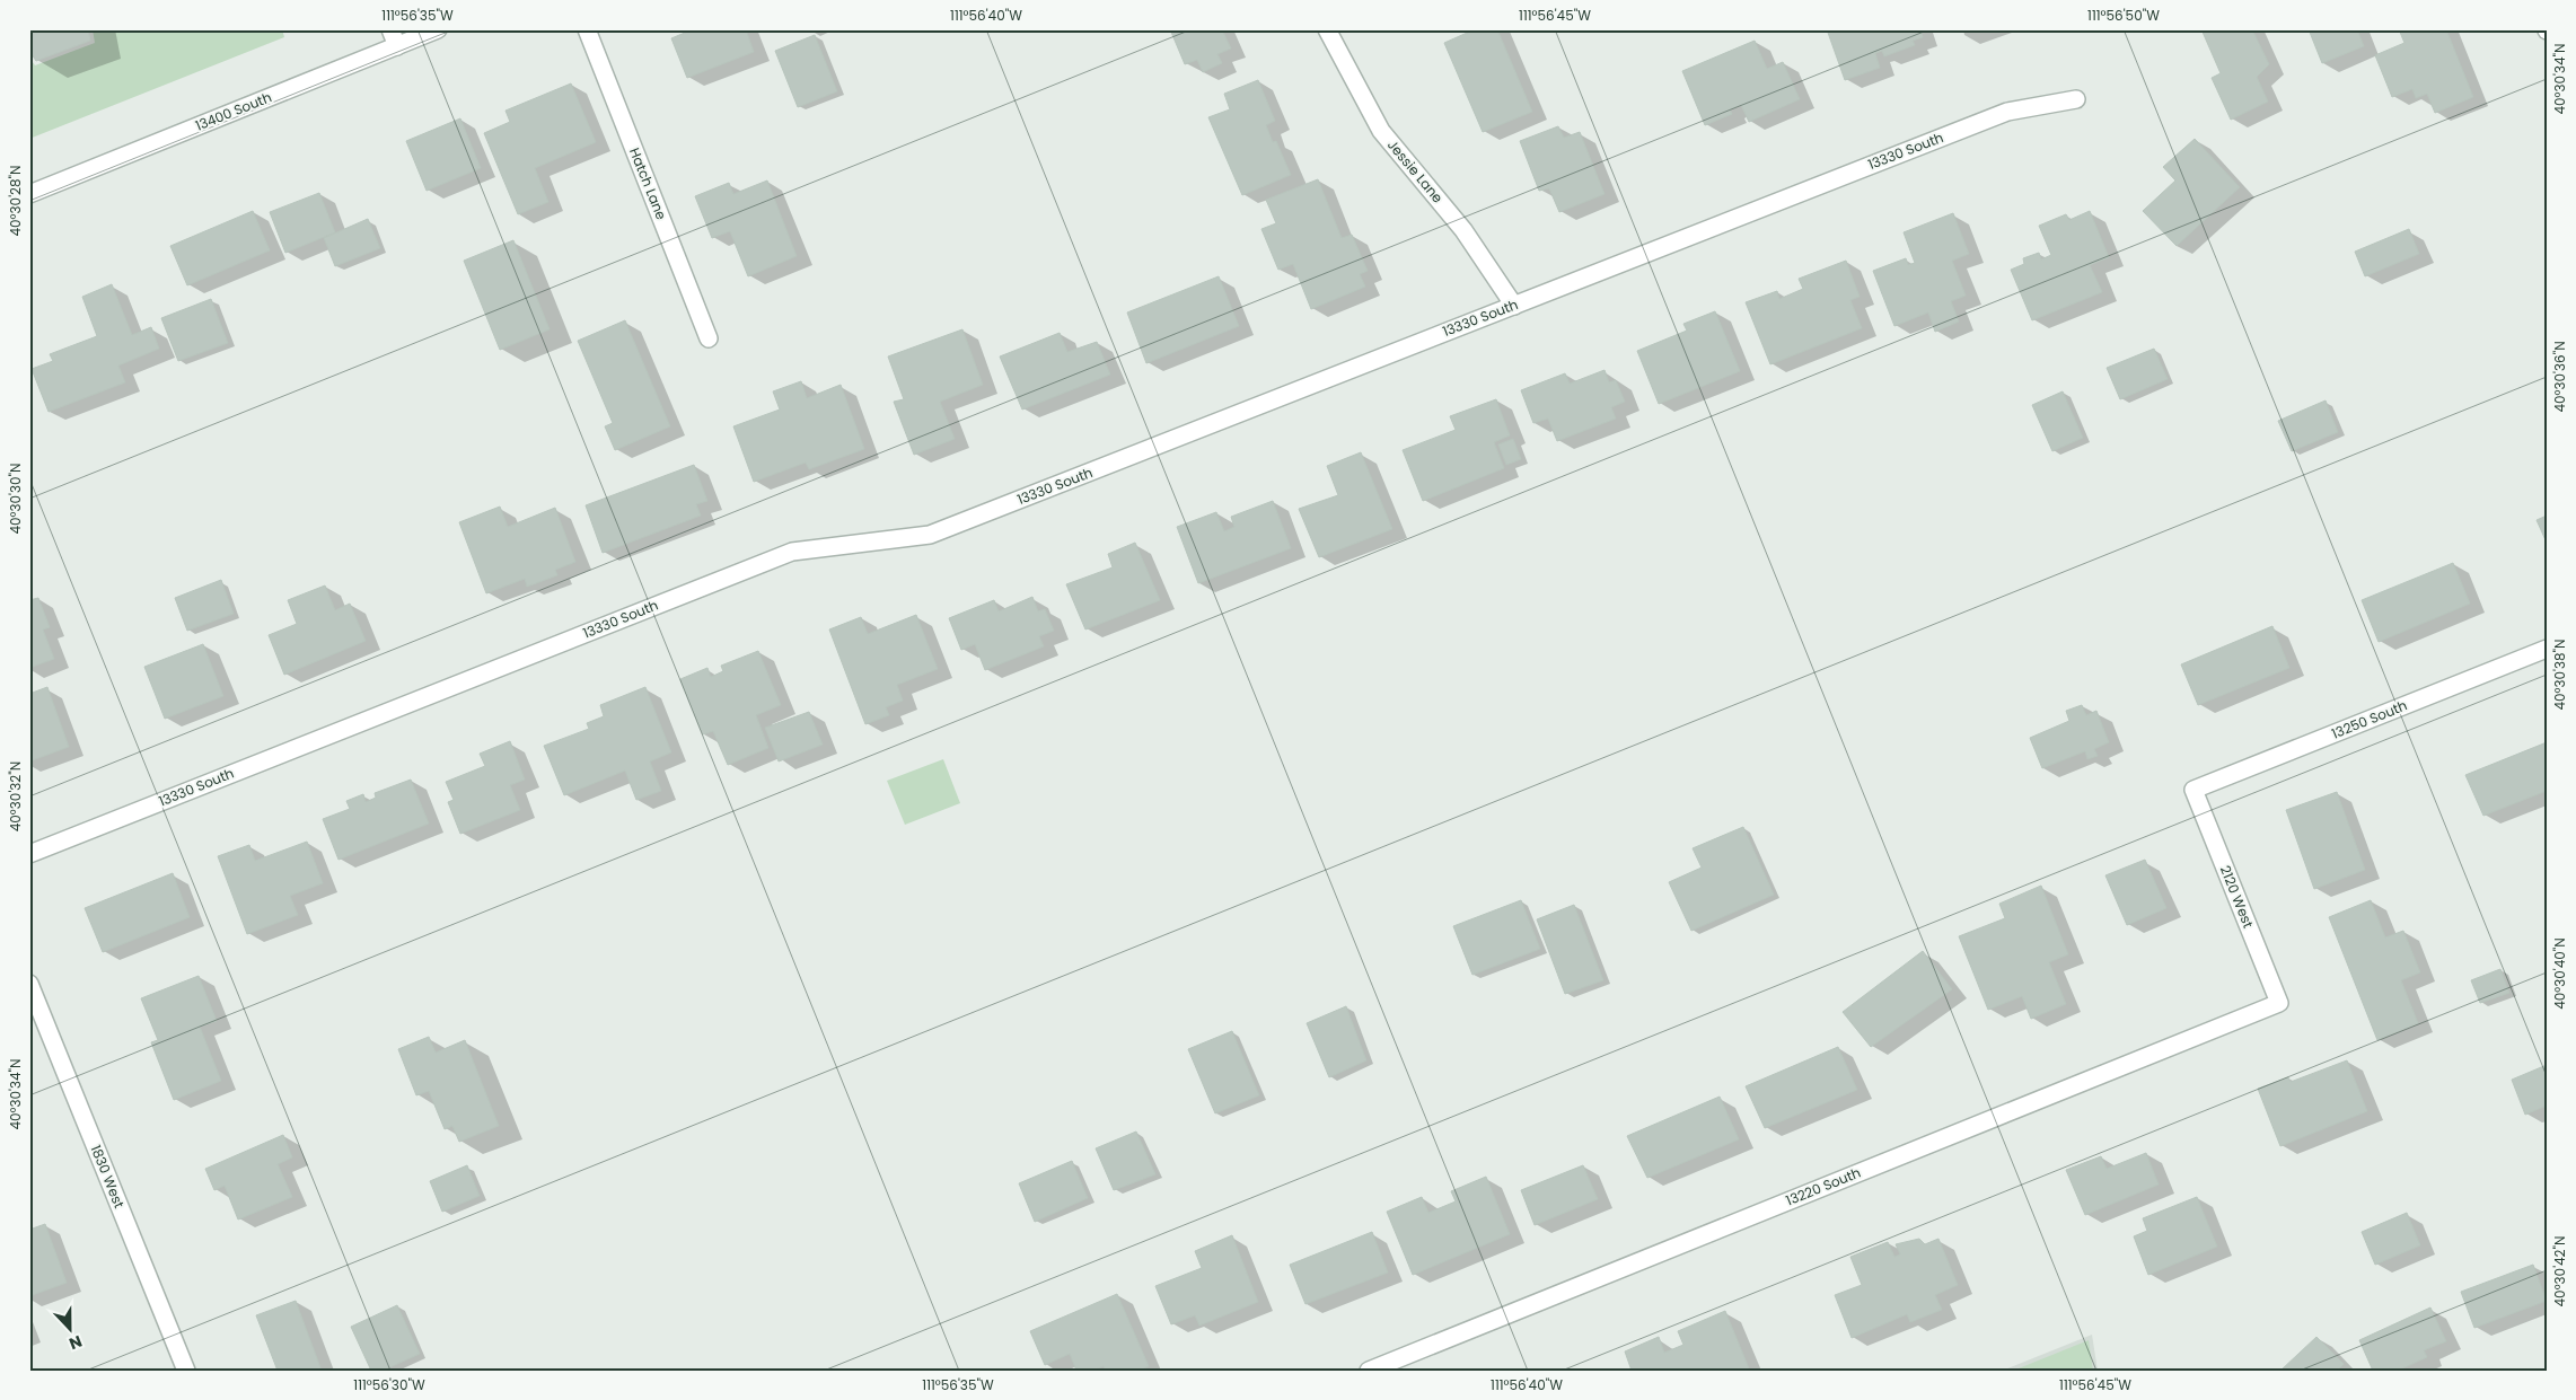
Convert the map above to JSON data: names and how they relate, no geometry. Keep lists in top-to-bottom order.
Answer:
{
  "streets": {
    "street": [
      "13400 South",
      "13330 South",
      "Jessie Lane",
      "Hatch Lane",
      "13250 South",
      "2120 West",
      "1830 West",
      "13220 South"
    ]
  },
  "crossings": [
    ["13330 South", "Jessie Lane"],
    ["13250 South", "2120 West"],
    ["2120 West", "13220 South"]
  ],
  "north": "bottom",
  "coordinates": [
    "111°56'35\"W",
    "111°56'40\"W",
    "111°56'45\"W",
    "111°56'50\"W",
    "40°30'34\"N",
    "40°30'28\"N",
    "40°30'36\"N",
    "40°30'30\"N",
    "40°30'38\"N",
    "40°30'32\"N",
    "40°30'40\"N",
    "40°30'42\"N",
    "111°56'30\"W"
  ]
}
